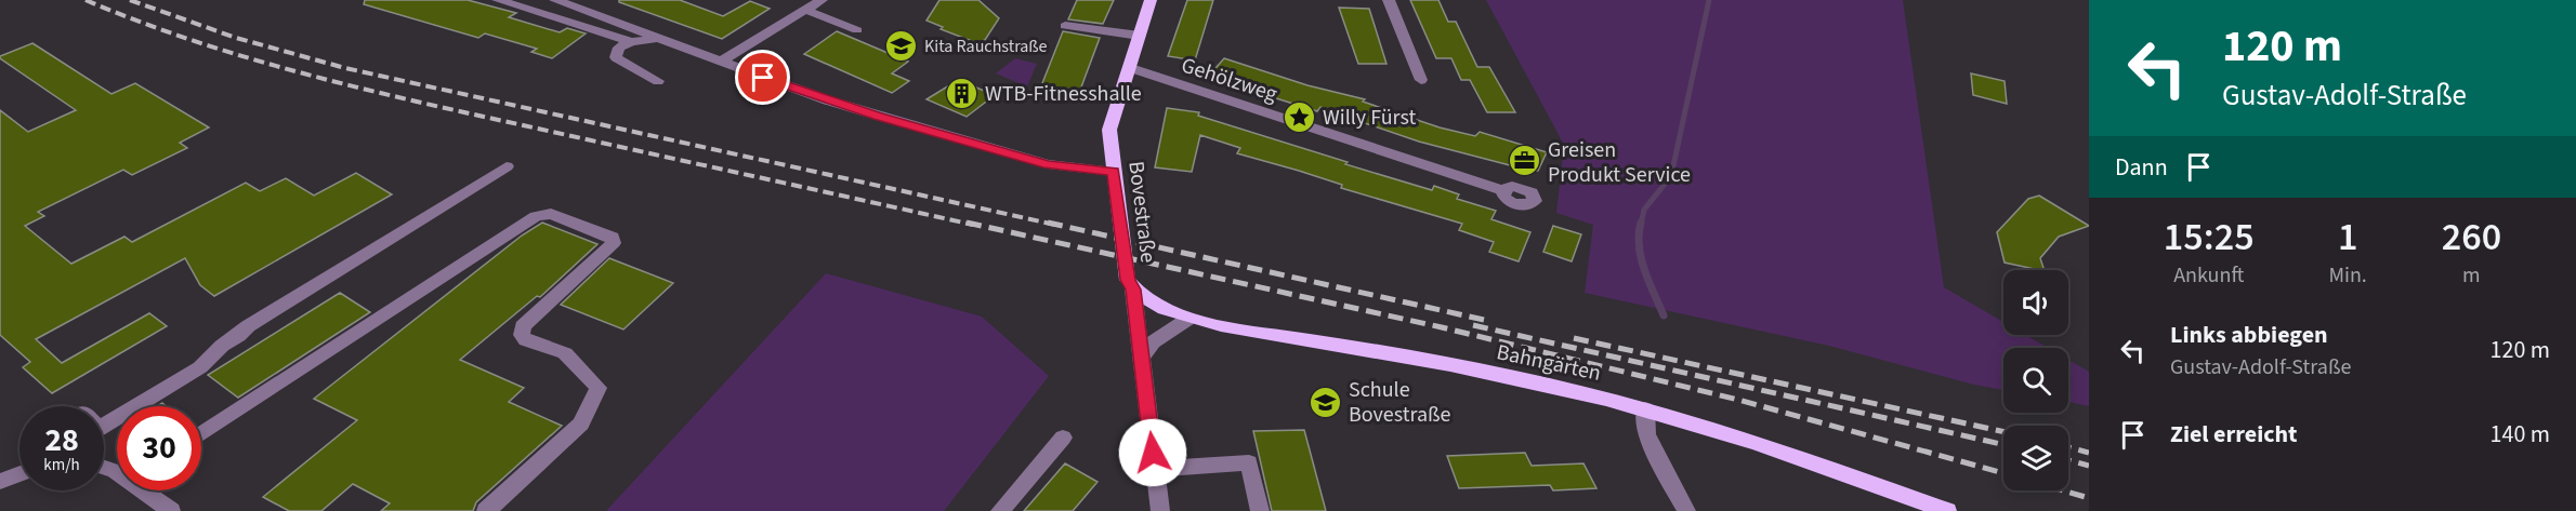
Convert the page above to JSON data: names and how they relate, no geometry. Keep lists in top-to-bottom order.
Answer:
{
  "streets": {
    "main road": ["Bovestraße", "Bahngärten"],
    "street": ["Gehölzweg"]
  },
  "crossings": [
    ["Gehölzweg", "Bovestraße"],
    ["Bovestraße", "Bahngärten"]
  ],
  "places": {
    "school or university": ["Kita Rauchstraße", "Schule Bovestraße"],
    "building": ["WTB-Fitnesshalle"],
    "place": ["Willy Fürst"],
    "office": ["Greisen Produkt Service"]
  },
  "page": {
    "turn": ["120 m", "Gustav-Adolf-Straße"],
    "then": "Dann",
    "eta": [
      "15:25",
      "Ankunft",
      "1",
      "Min.",
      "260",
      "m"
    ],
    "list": [
      {
        "name": "Links abbiegen",
        "note": "Gustav-Adolf-Straße",
        "value": "120 m"
      },
      {
        "name": "Ziel erreicht",
        "value": "140 m"
      }
    ],
    "speed": "28 km/h",
    "limit": "30"
  }
}
